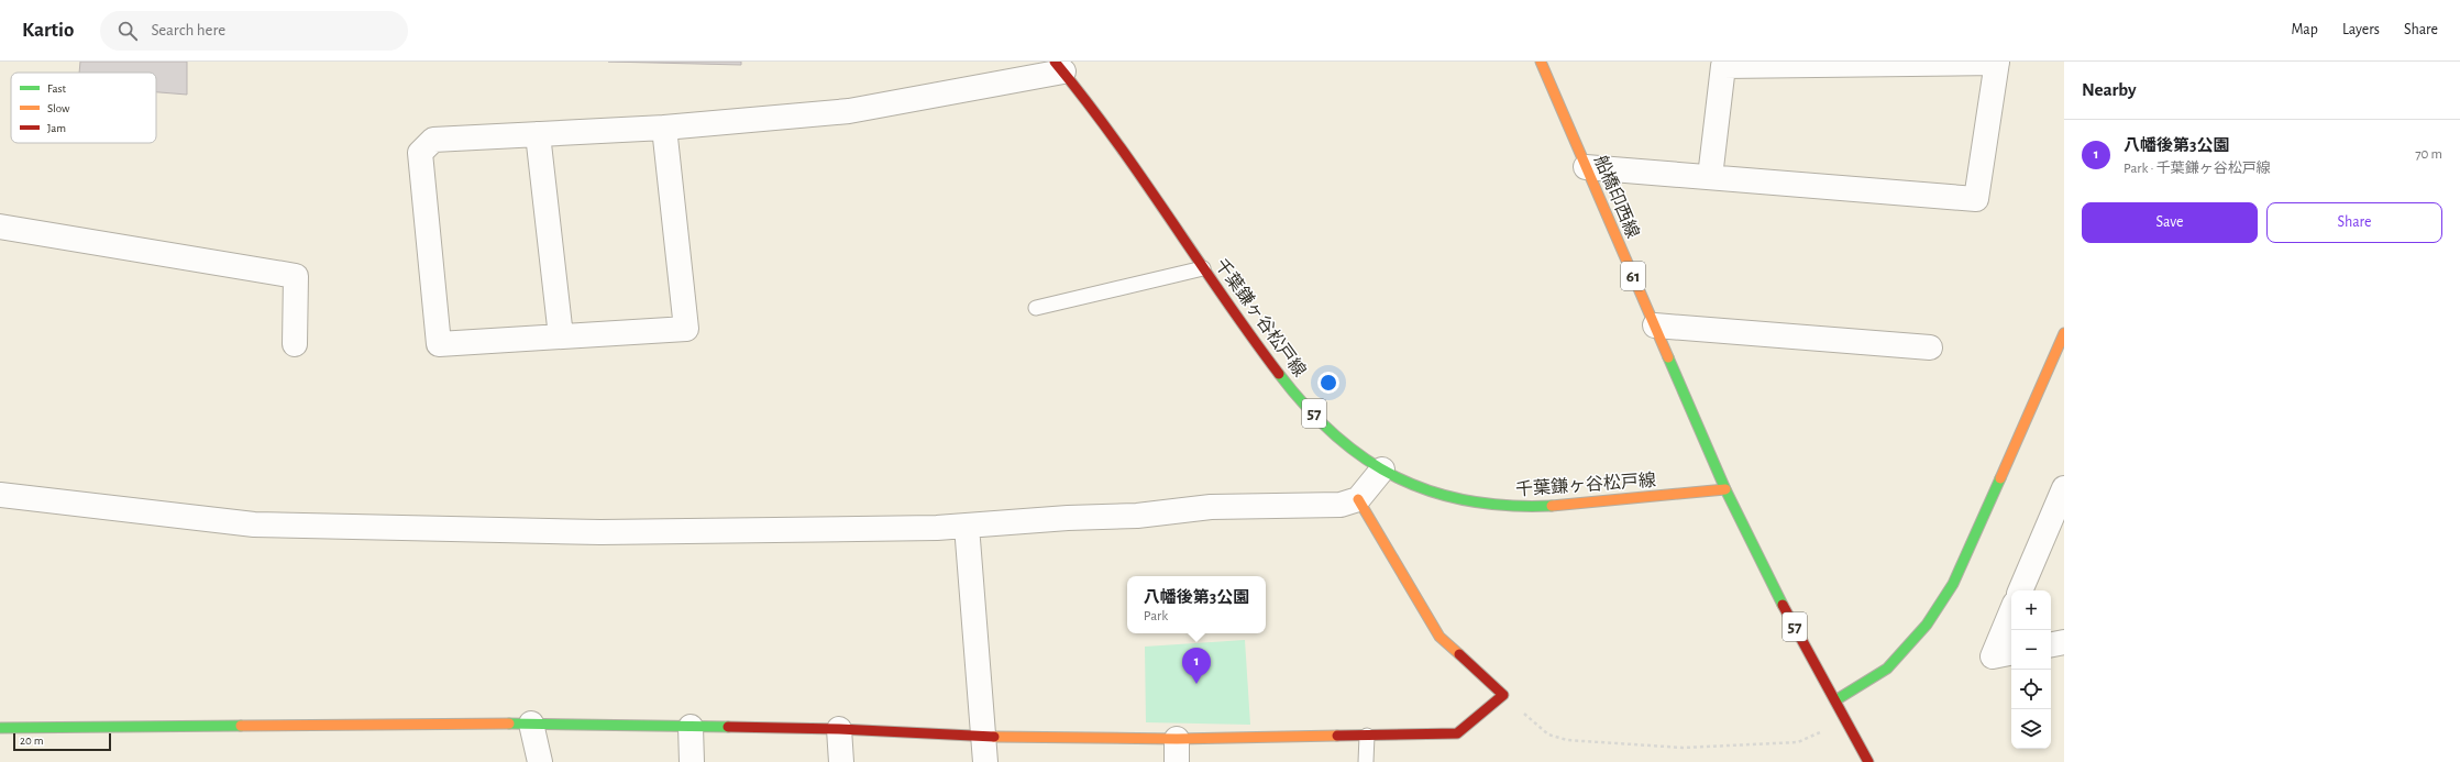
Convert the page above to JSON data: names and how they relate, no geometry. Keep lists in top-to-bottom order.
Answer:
{
  "streets": {
    "street": [
      "船橋印西線",
      "61",
      "千葉鎌ヶ谷松戸線",
      "57"
    ]
  },
  "crossings": [
    ["船橋印西線", "千葉鎌ヶ谷松戸線"],
    ["船橋印西線", "57"],
    ["千葉鎌ヶ谷松戸線", "57"]
  ],
  "legend": ["Fast", "Slow", "Jam"],
  "scale_bar": "20 m",
  "page": {
    "header": "Kartio",
    "search": "Search here",
    "nav": ["Map", "Layers", "Share"],
    "heading": "Nearby",
    "list": [
      {
        "mark": "1",
        "name": "八幡後第3公園",
        "note": "Park · 千葉鎌ヶ谷松戸線",
        "value": "70 m"
      }
    ],
    "buttons": ["Save", "Share"],
    "popup": ["八幡後第3公園", "Park"],
    "map_buttons": ["+", "−"],
    "pins": "1",
    "scale": "20 m"
  }
}
